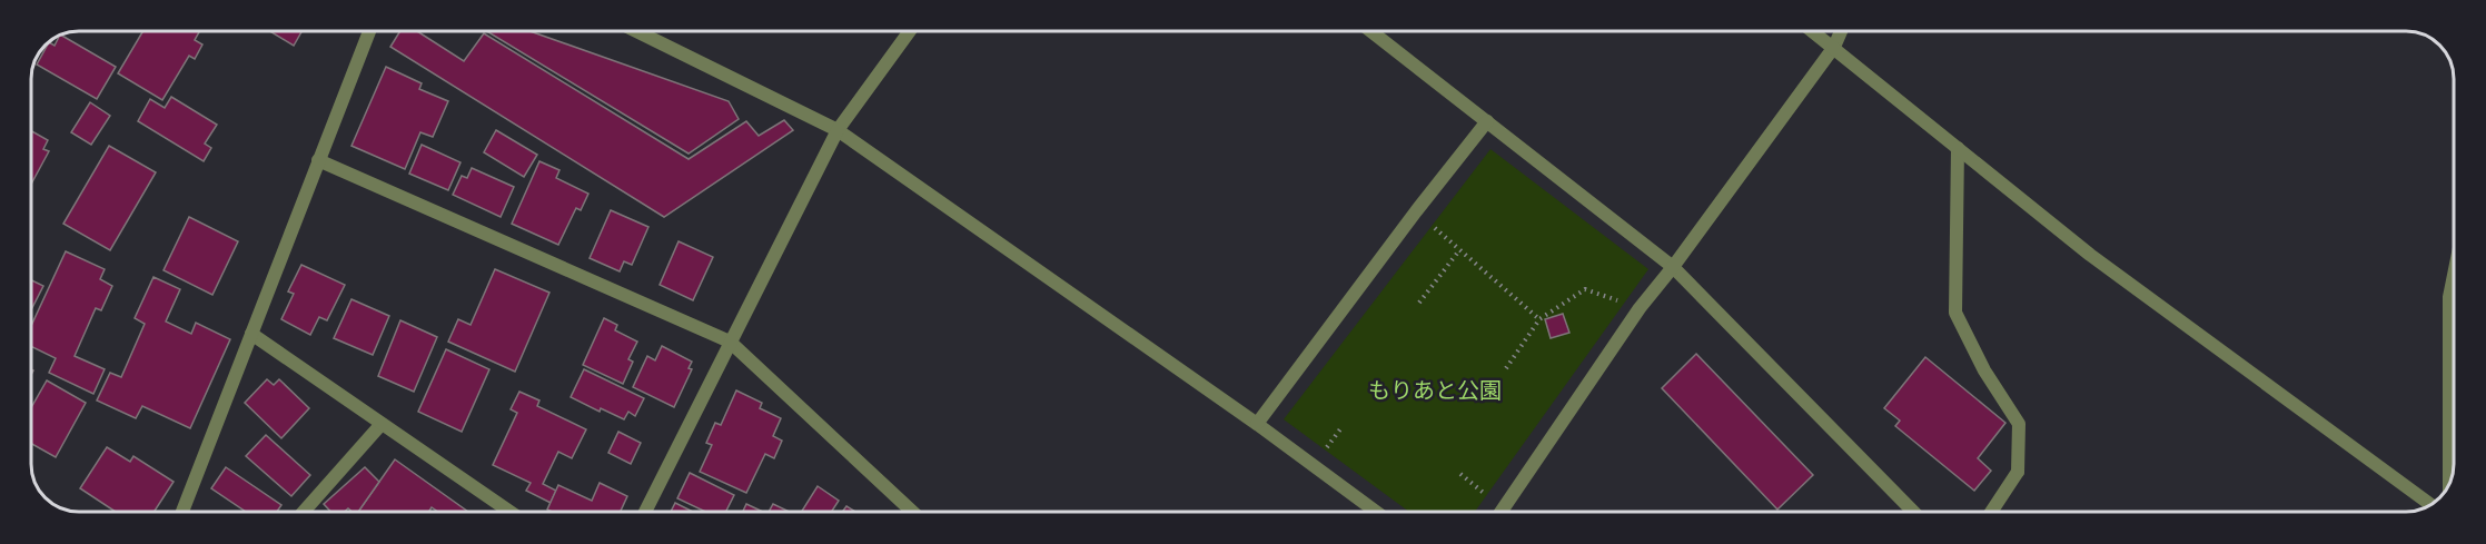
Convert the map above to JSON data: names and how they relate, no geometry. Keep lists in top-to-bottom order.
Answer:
{
  "parks": ["もりあと公園"]
}
